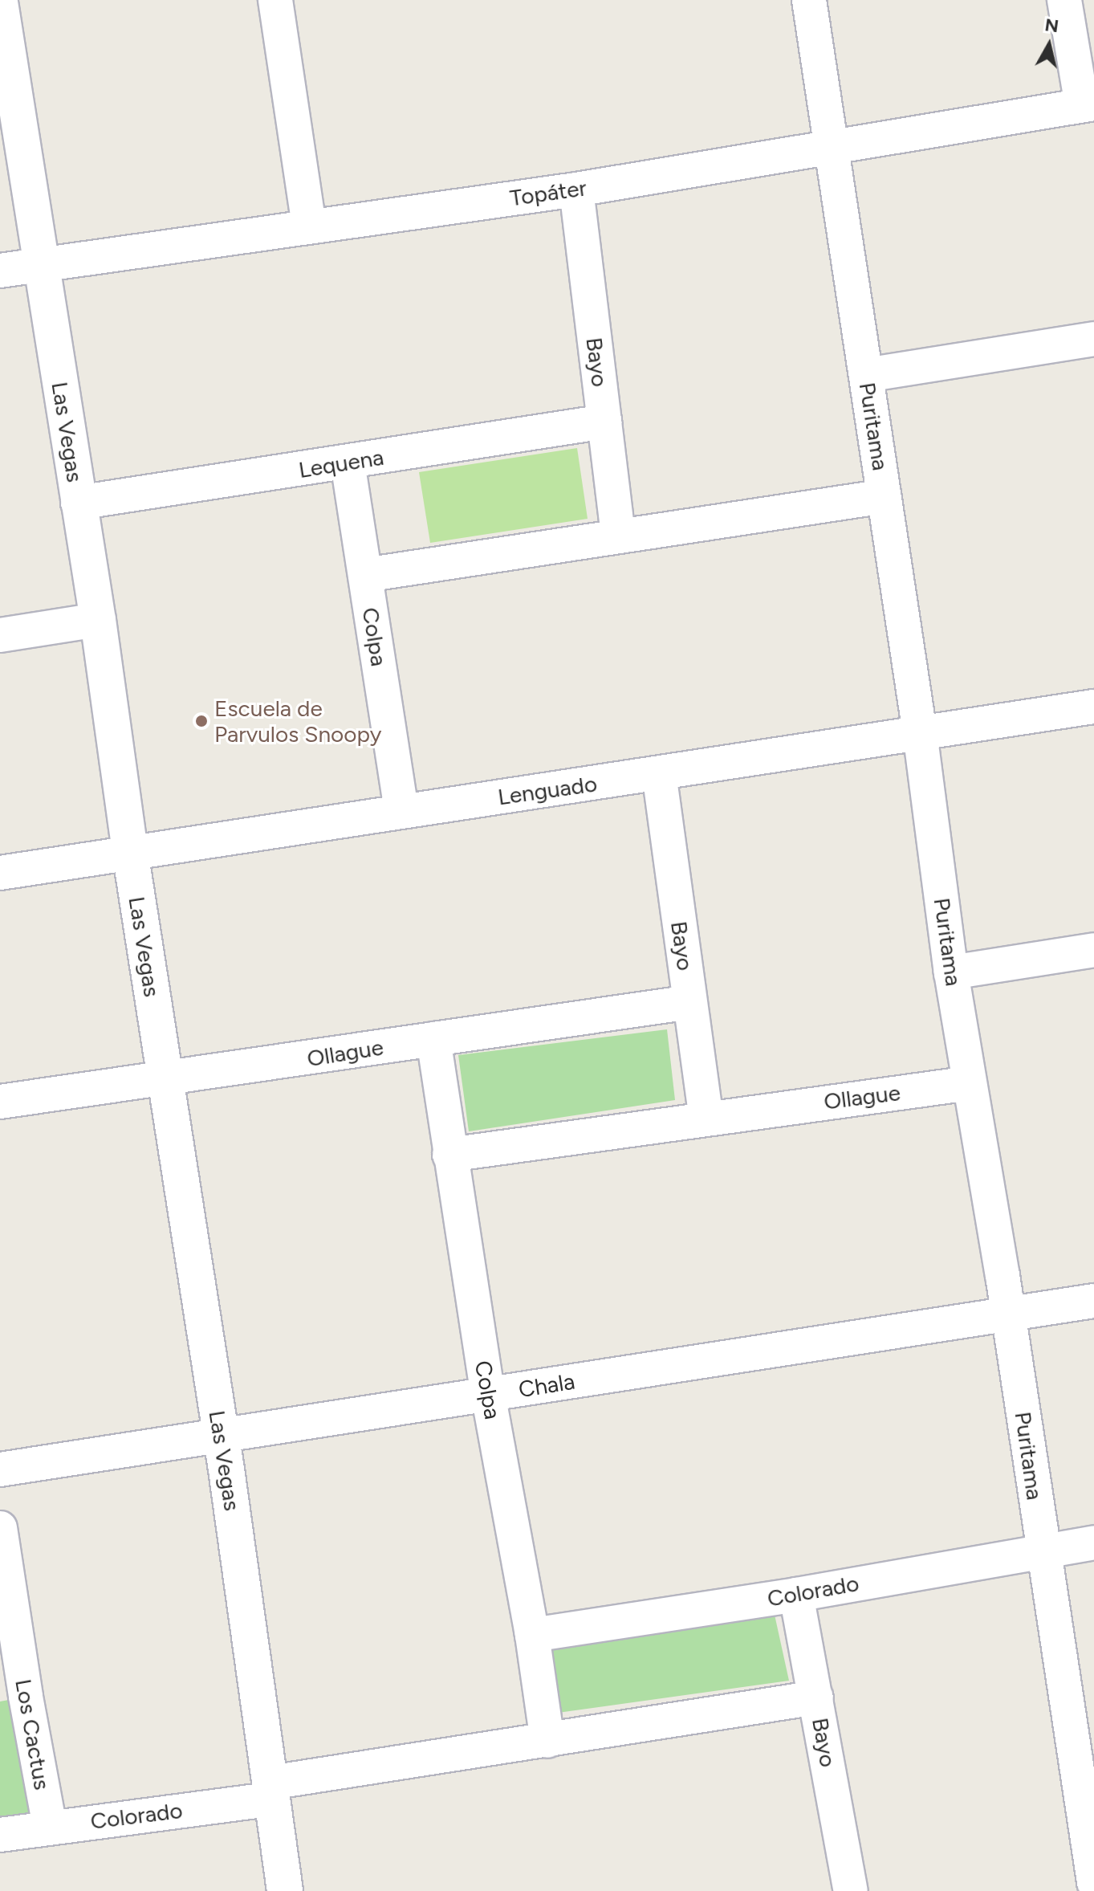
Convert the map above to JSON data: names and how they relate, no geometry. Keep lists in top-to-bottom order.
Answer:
{
  "streets": {
    "main road": ["Las Vegas"],
    "street": [
      "Topáter",
      "Bayo",
      "Puritama",
      "Lequena",
      "Colpa",
      "Lenguado",
      "Ollague",
      "Chala",
      "Colorado",
      "Los Cactus"
    ]
  },
  "crossings": [
    ["Topáter", "Bayo"],
    ["Topáter", "Puritama"],
    ["Topáter", "Las Vegas"],
    ["Bayo", "Lequena"],
    ["Bayo", "Lenguado"],
    ["Bayo", "Ollague"],
    ["Bayo", "Colorado"],
    ["Puritama", "Lenguado"],
    ["Puritama", "Ollague"],
    ["Puritama", "Chala"],
    ["Puritama", "Colorado"],
    ["Las Vegas", "Lequena"],
    ["Las Vegas", "Lenguado"],
    ["Las Vegas", "Ollague"],
    ["Las Vegas", "Chala"],
    ["Las Vegas", "Colorado"],
    ["Lequena", "Colpa"],
    ["Colpa", "Lenguado"],
    ["Colpa", "Ollague"],
    ["Colpa", "Chala"],
    ["Colpa", "Colorado"],
    ["Colorado", "Los Cactus"]
  ],
  "places": ["Escuela de Parvulos Snoopy"],
  "north": "top"
}
